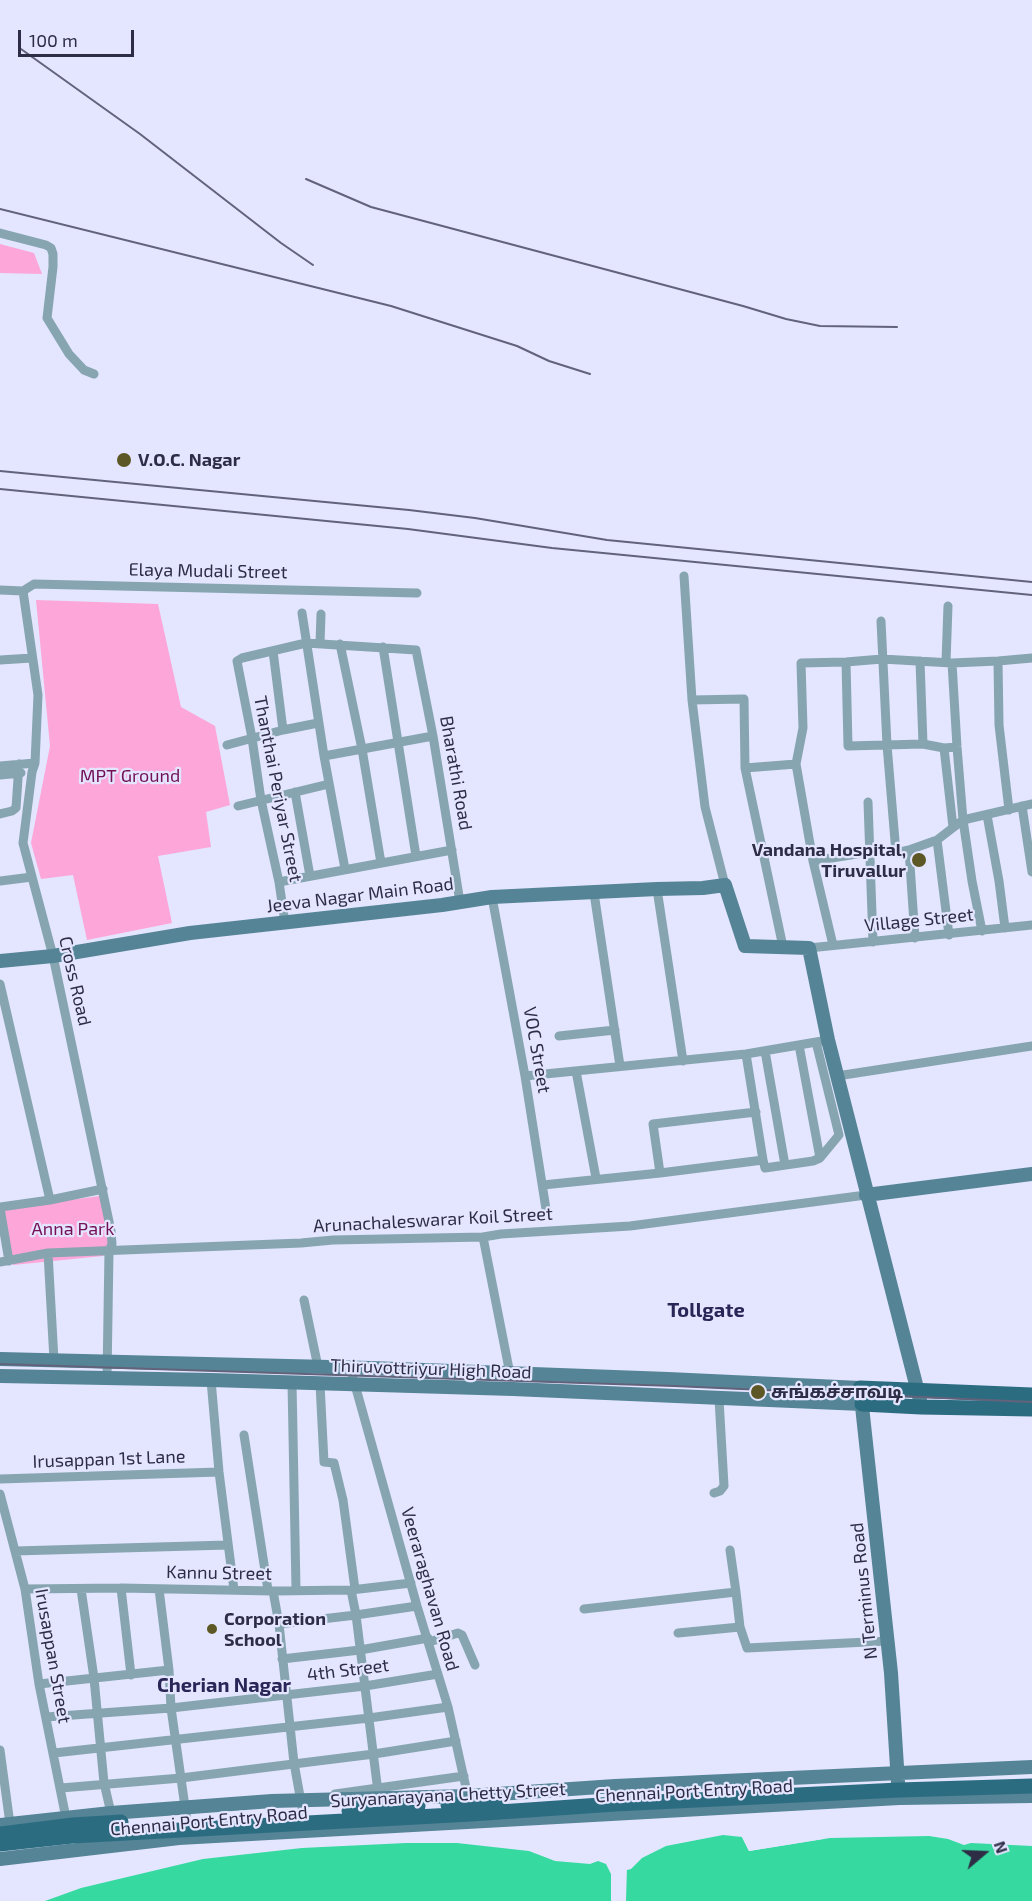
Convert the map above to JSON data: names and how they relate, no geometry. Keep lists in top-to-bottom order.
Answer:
{
  "streets": {
    "main road": ["Suryanarayana Chetty Street"],
    "street": [
      "Elaya Mudali Street",
      "Bharathi Road",
      "Thanthai Periyar Street",
      "Jeeva Nagar Main Road",
      "Village Street",
      "Cross Road",
      "VOC Street",
      "Arunachaleswarar Koil Street",
      "Thiruvottriyur High Road",
      "Irusappan 1st Lane",
      "Kannu Street",
      "Veeraraghavan Road",
      "N Terminus Road",
      "Irusappan Street",
      "4th Street",
      "Chennai Port Entry Road"
    ]
  },
  "crossings": [
    ["Elaya Mudali Street", "Cross Road"],
    ["Bharathi Road", "Jeeva Nagar Main Road"],
    ["Thanthai Periyar Street", "Jeeva Nagar Main Road"],
    ["Jeeva Nagar Main Road", "Cross Road"],
    ["Jeeva Nagar Main Road", "VOC Street"],
    ["Cross Road", "Arunachaleswarar Koil Street"],
    ["Cross Road", "Thiruvottriyur High Road"],
    ["Thiruvottriyur High Road", "Veeraraghavan Road"],
    ["Thiruvottriyur High Road", "N Terminus Road"],
    ["Kannu Street", "Veeraraghavan Road"],
    ["Kannu Street", "Irusappan Street"],
    ["Veeraraghavan Road", "4th Street"],
    ["Veeraraghavan Road", "Suryanarayana Chetty Street"],
    ["N Terminus Road", "Chennai Port Entry Road"],
    ["N Terminus Road", "Suryanarayana Chetty Street"],
    ["Irusappan Street", "4th Street"],
    ["Irusappan Street", "Suryanarayana Chetty Street"],
    ["Chennai Port Entry Road", "Suryanarayana Chetty Street"]
  ],
  "districts": ["Tollgate", "Cherian Nagar"],
  "parks": ["MPT Ground", "Anna Park"],
  "places": [
    "V.O.C. Nagar",
    "Vandana Hospital, Tiruvallur",
    "சுங்கச்சாவடி",
    "Corporation School"
  ],
  "scale_bar": "100 m",
  "north": "right"
}
